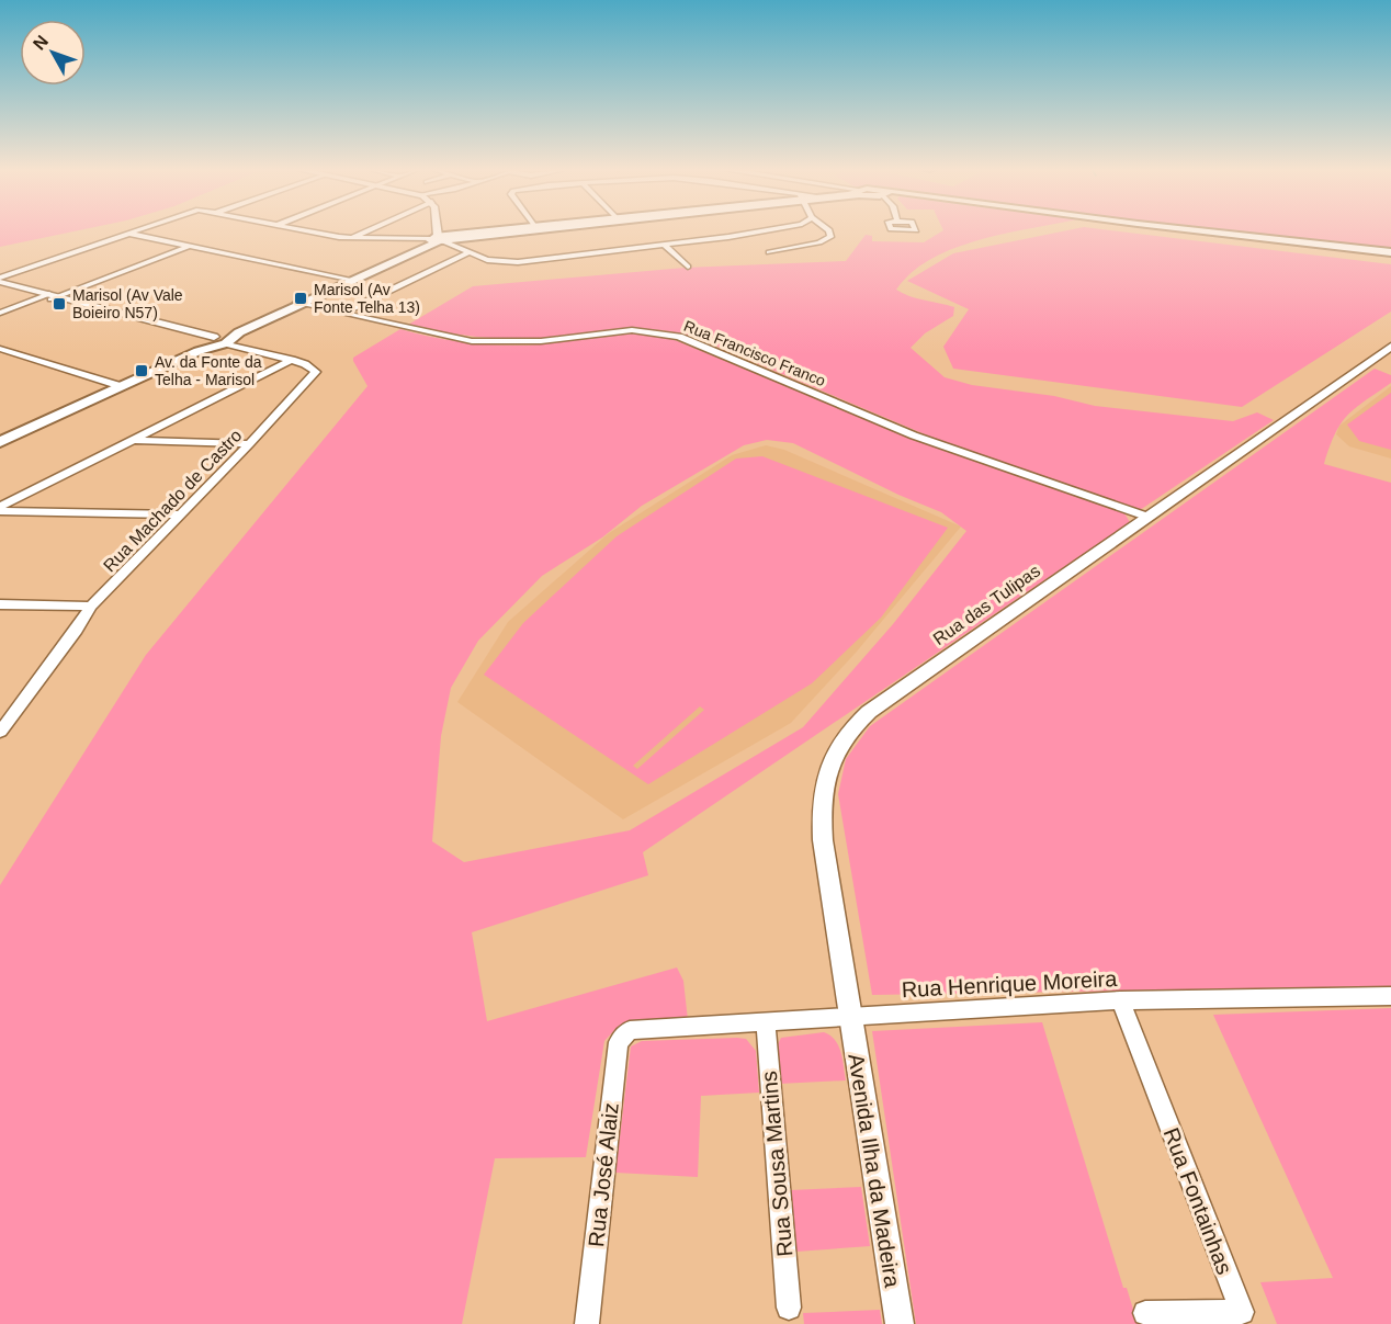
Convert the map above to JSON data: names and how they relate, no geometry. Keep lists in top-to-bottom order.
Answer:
{
  "streets": {
    "street": [
      "Rua Francisco Franco",
      "Rua Machado de Castro",
      "Rua das Tulipas",
      "Rua Henrique Moreira",
      "Rua Sousa Martins",
      "Avenida Ilha da Madeira",
      "Rua José Alaiz",
      "Rua Fontainhas"
    ]
  },
  "crossings": [
    ["Rua Francisco Franco", "Rua das Tulipas"],
    ["Rua das Tulipas", "Rua Henrique Moreira"],
    ["Rua das Tulipas", "Avenida Ilha da Madeira"],
    ["Rua Henrique Moreira", "Rua Sousa Martins"],
    ["Rua Henrique Moreira", "Avenida Ilha da Madeira"],
    ["Rua Henrique Moreira", "Rua José Alaiz"],
    ["Rua Henrique Moreira", "Rua Fontainhas"]
  ],
  "places": {
    "transit": ["Marisol (Av Fonte Telha 13)", "Marisol (Av Vale Boieiro N57)", "Av. da Fonte da Telha - Marisol"]
  },
  "north": "top left"
}
